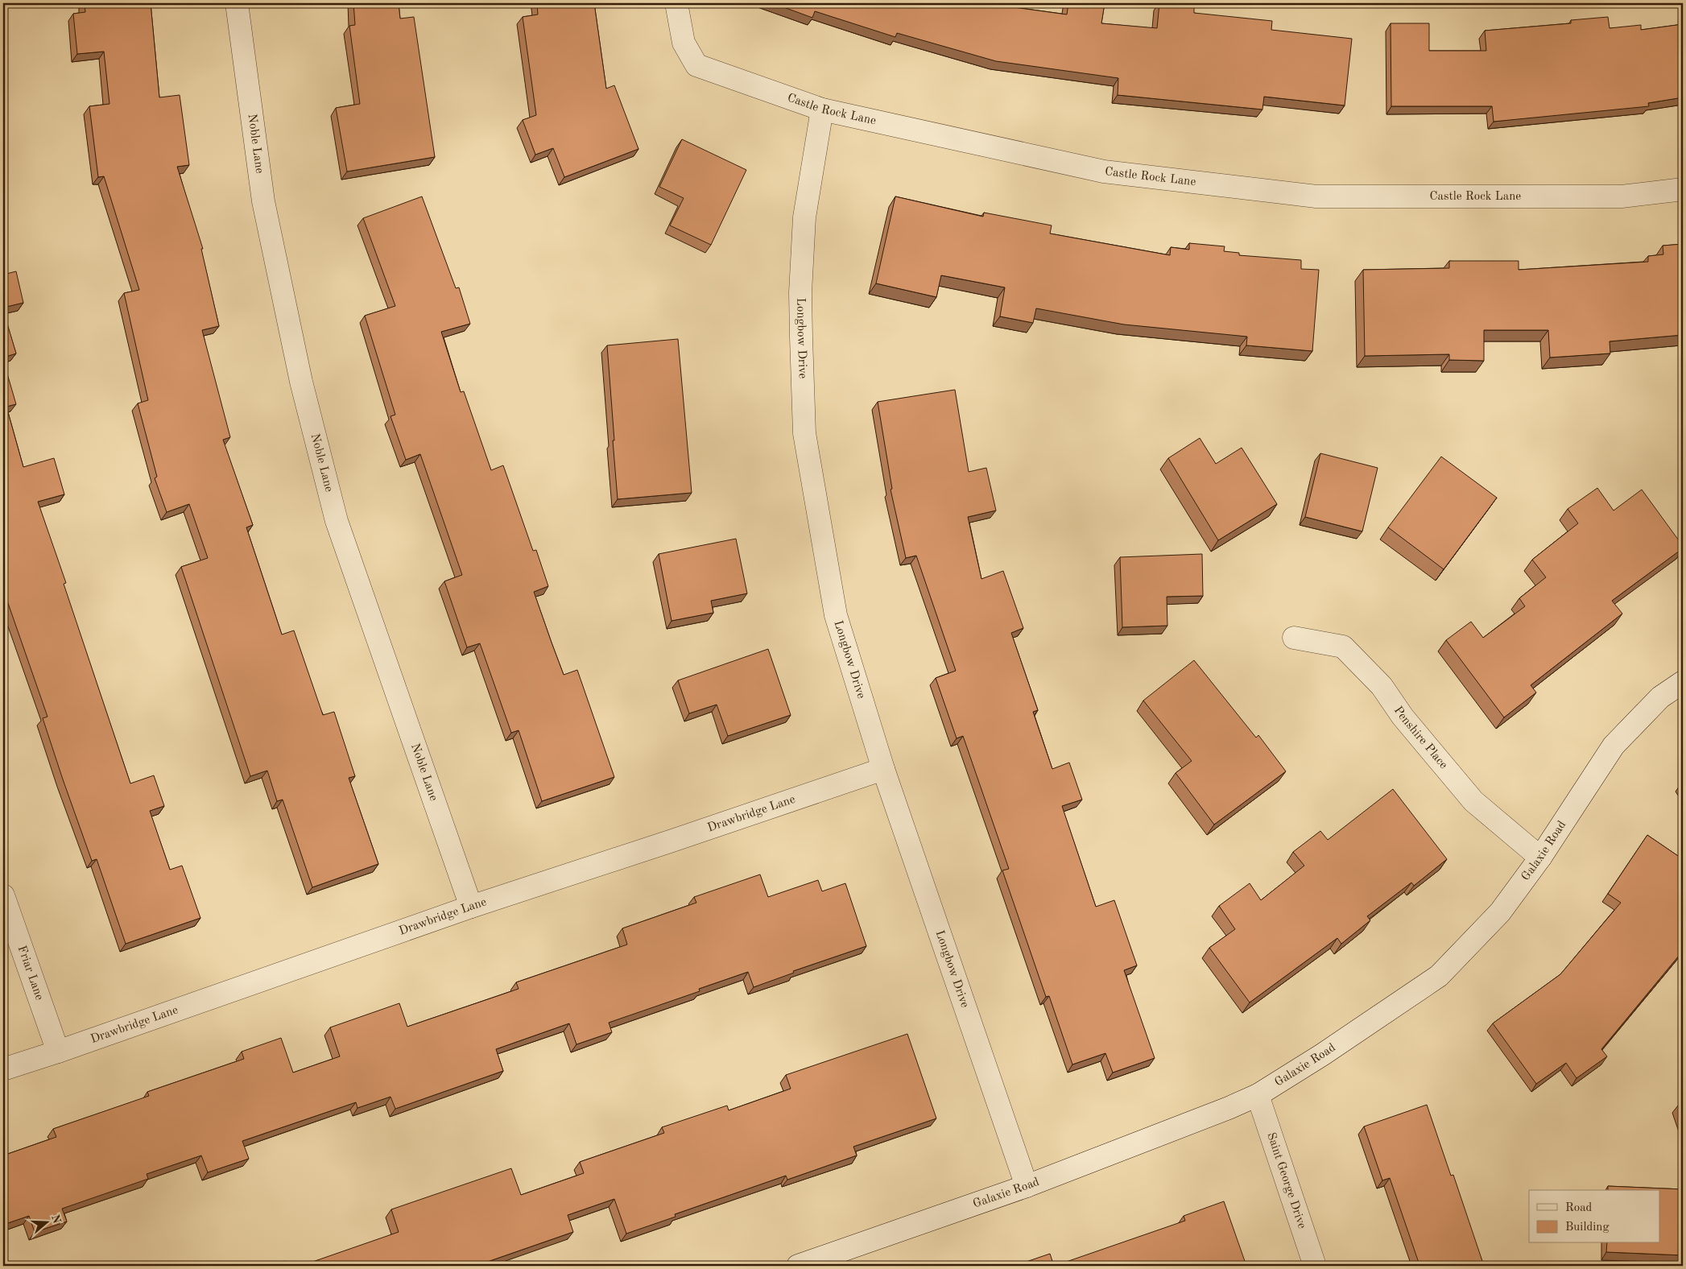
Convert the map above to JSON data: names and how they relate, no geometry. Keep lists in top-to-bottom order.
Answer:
{
  "streets": {
    "street": [
      "Castle Rock Lane",
      "Noble Lane",
      "Longbow Drive",
      "Penshire Place",
      "Drawbridge Lane",
      "Galaxie Road",
      "Friar Lane",
      "Saint George Drive"
    ]
  },
  "crossings": [
    ["Castle Rock Lane", "Longbow Drive"],
    ["Noble Lane", "Drawbridge Lane"],
    ["Longbow Drive", "Drawbridge Lane"],
    ["Longbow Drive", "Galaxie Road"],
    ["Penshire Place", "Galaxie Road"],
    ["Drawbridge Lane", "Friar Lane"],
    ["Galaxie Road", "Saint George Drive"]
  ],
  "legend": ["Road", "Building"],
  "north": "right"
}
